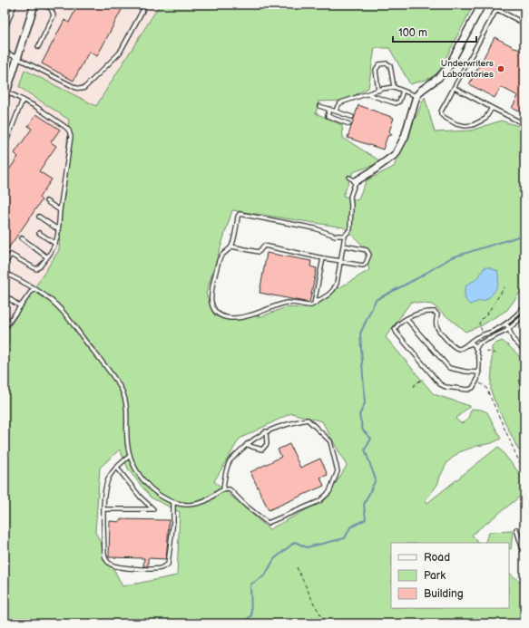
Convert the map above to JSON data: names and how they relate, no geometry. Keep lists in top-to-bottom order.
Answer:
{
  "places": ["Underwriters Laboratories"],
  "legend": ["Road", "Park", "Building"],
  "scale_bar": "100 m"
}
